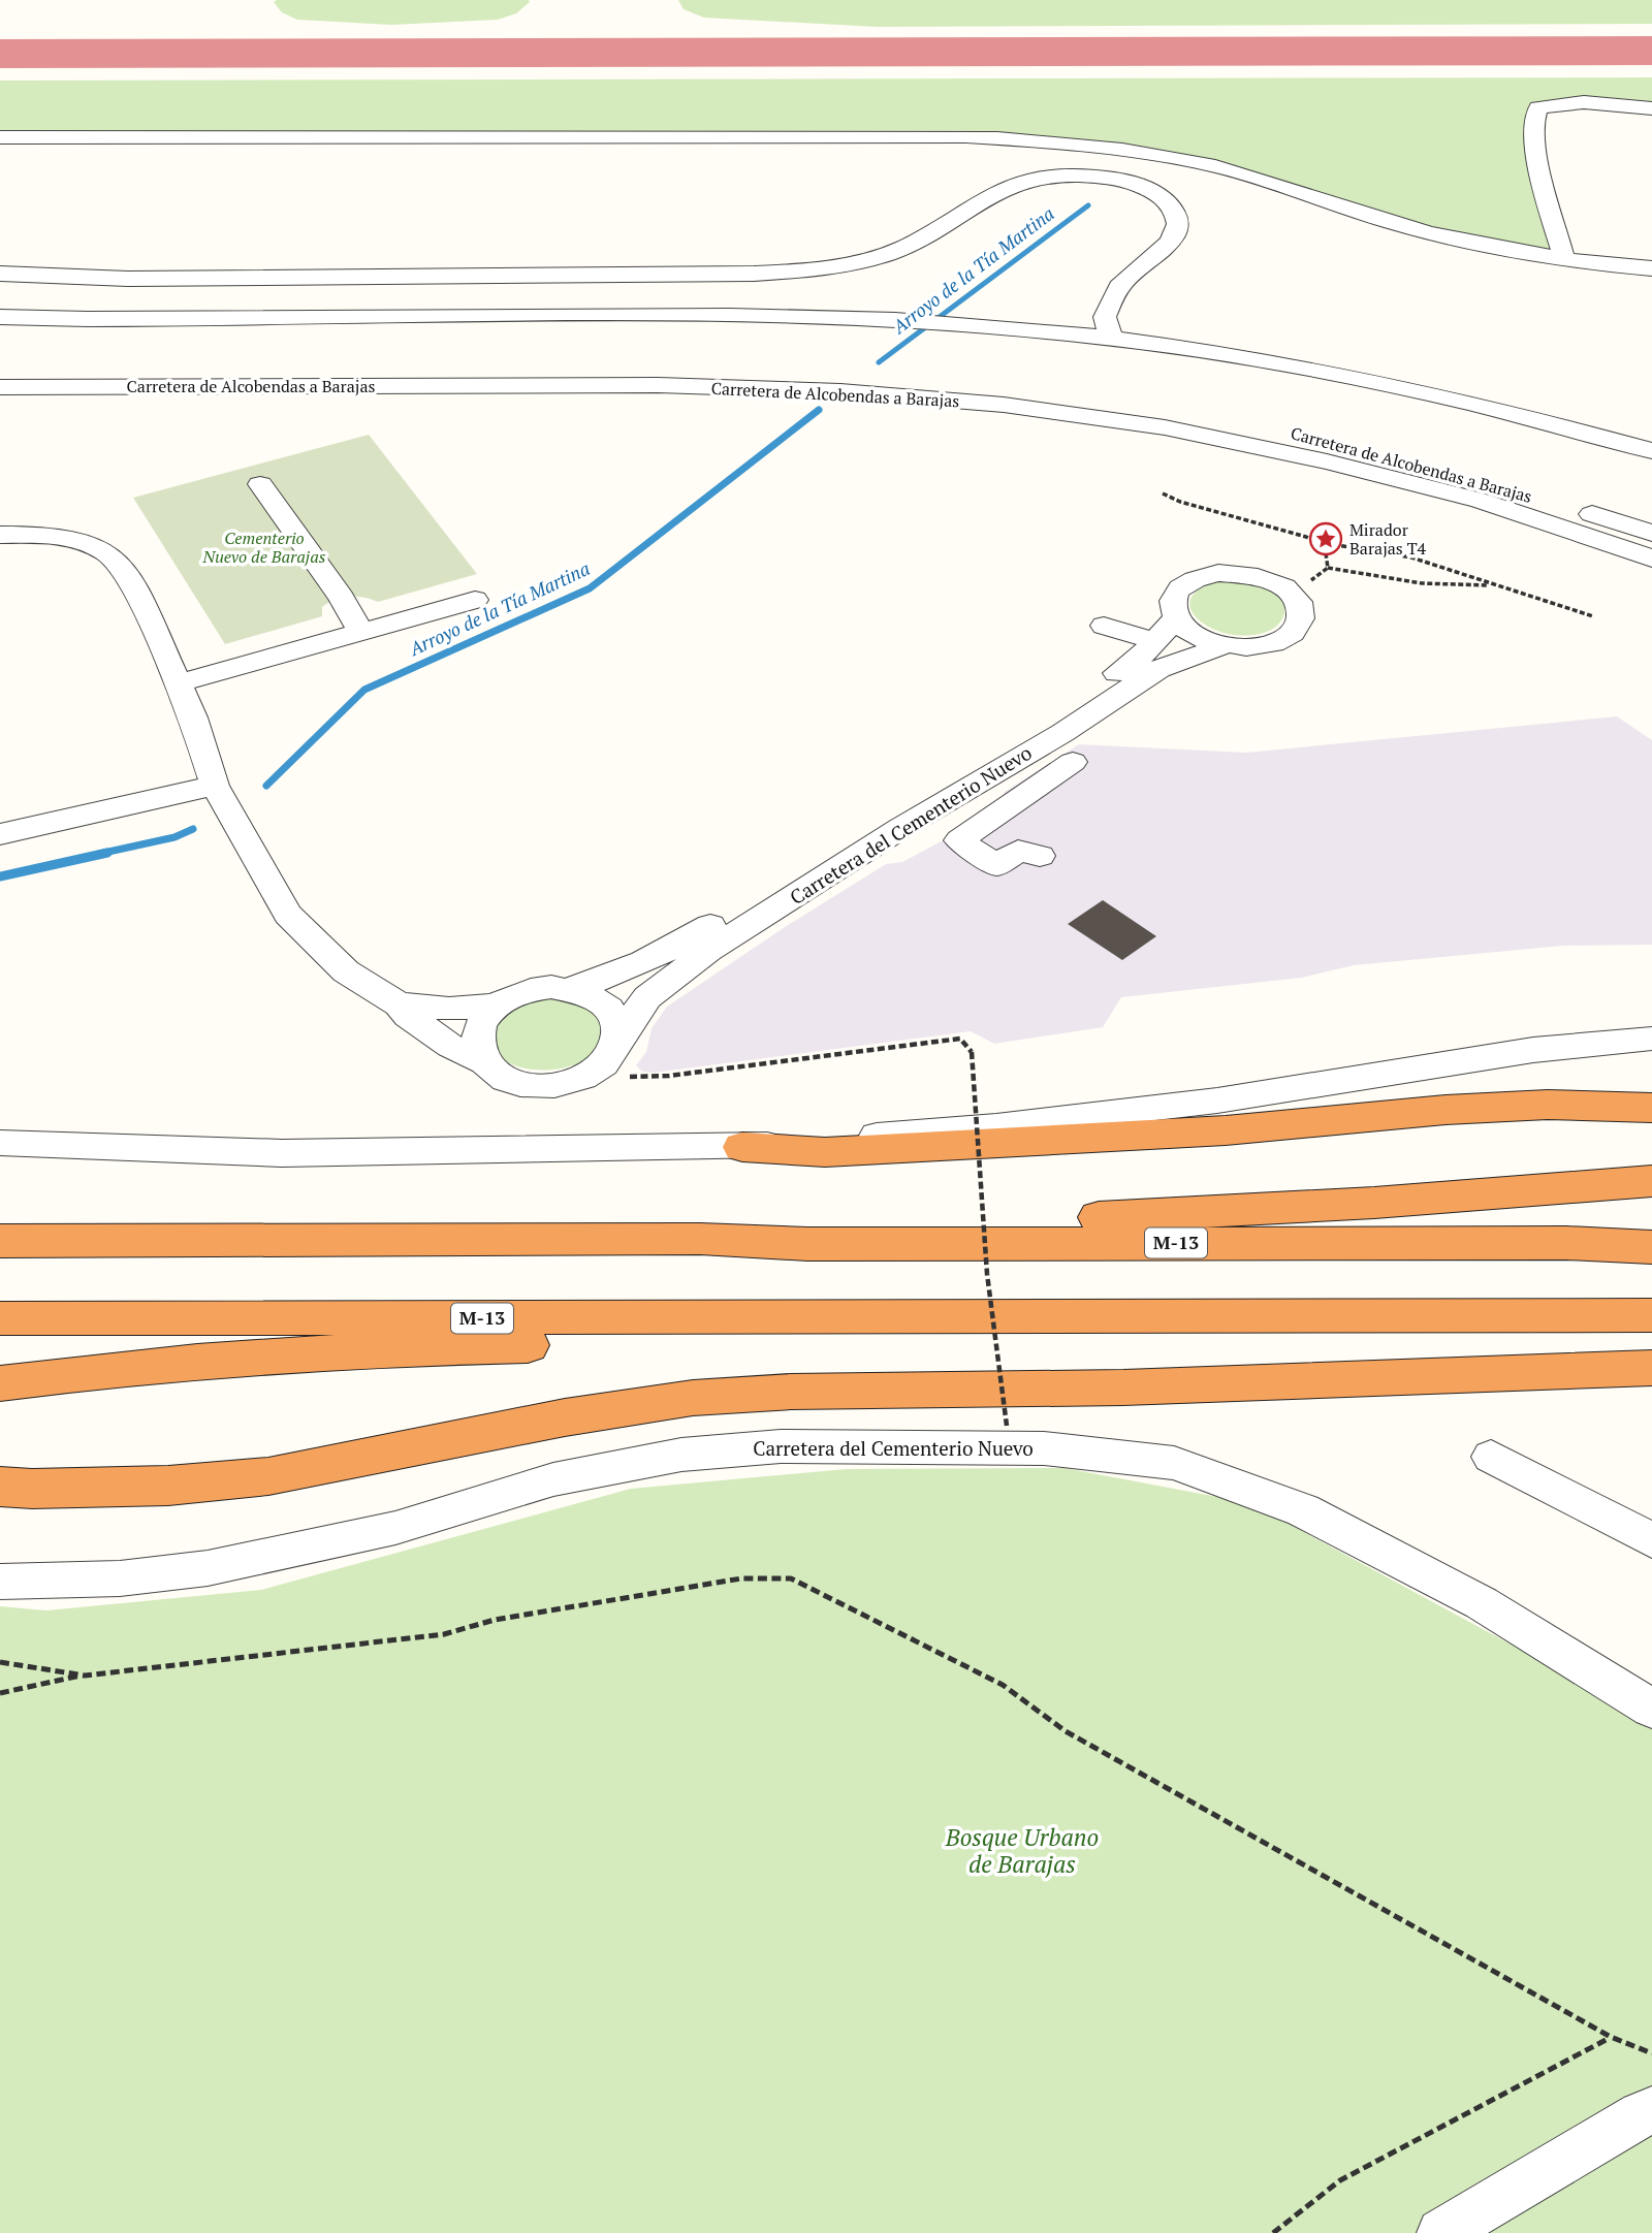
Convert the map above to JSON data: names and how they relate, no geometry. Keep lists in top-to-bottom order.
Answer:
{
  "streets": {
    "highway": ["M-13"],
    "street": ["Carretera de Alcobendas a Barajas", "Carretera del Cementerio Nuevo"]
  },
  "water": ["Arroyo de la Tía Martina"],
  "parks": ["Cementerio Nuevo de Barajas", "Bosque Urbano de Barajas"],
  "places": {
    "place": ["Mirador Barajas T4"]
  }
}
